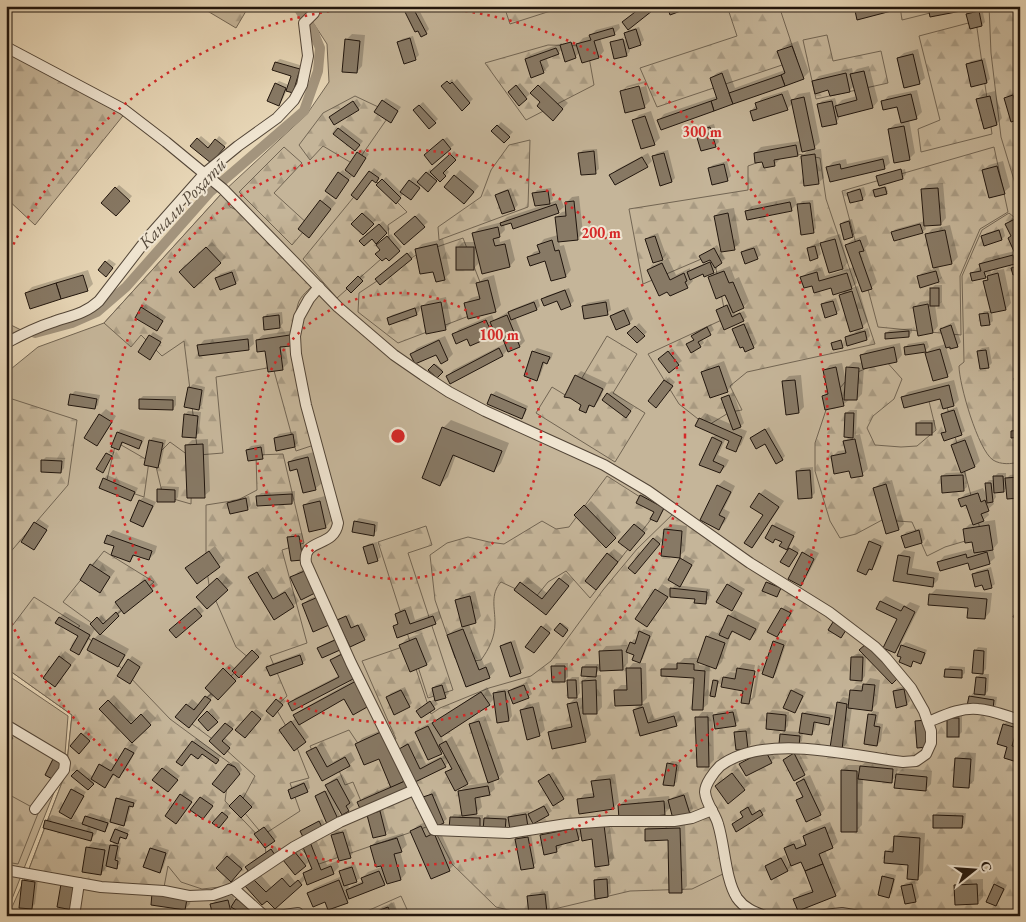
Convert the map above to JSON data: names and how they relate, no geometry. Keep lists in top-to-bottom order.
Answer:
{
  "water": ["Канали Роҳатӣ"],
  "north": "right",
  "rings": ["300 m", "200 m", "100 m"]
}
